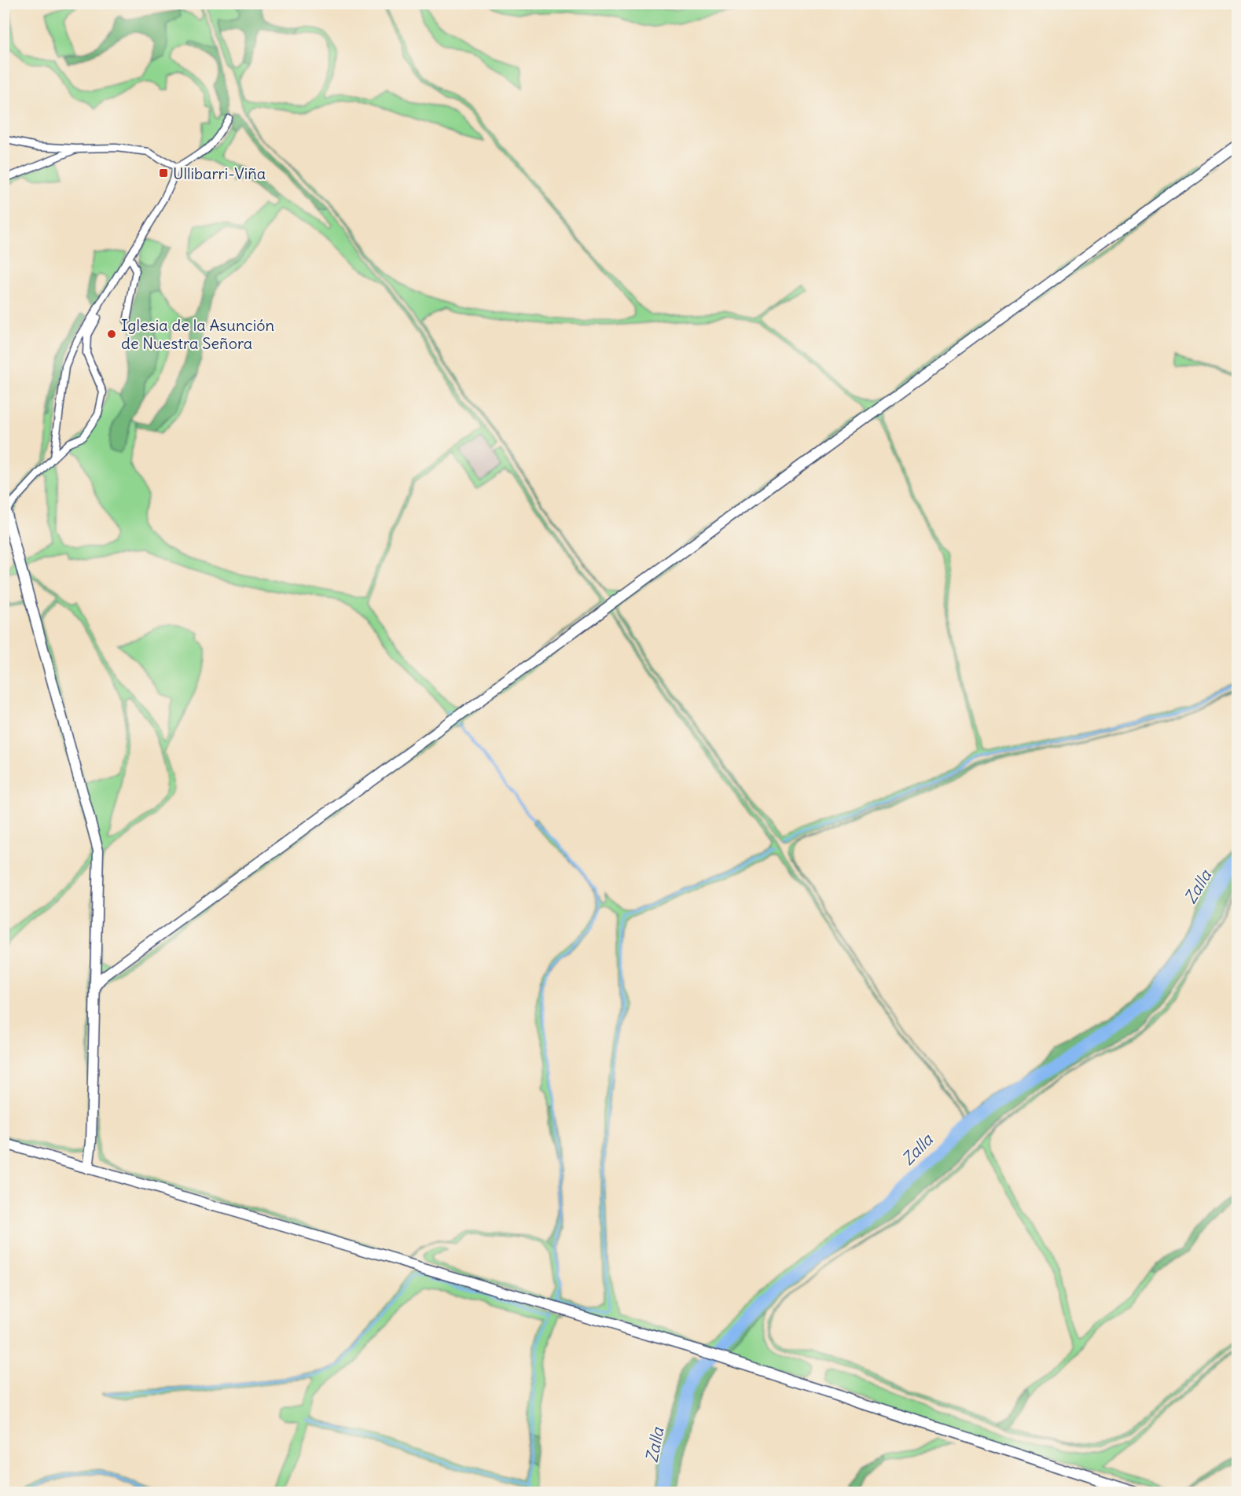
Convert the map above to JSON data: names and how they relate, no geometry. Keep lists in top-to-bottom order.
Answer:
{
  "water": ["Zalla"],
  "places": {
    "transit": ["Ullibarri-Viña"],
    "other": ["Iglesia de la Asunción de Nuestra Señora"]
  }
}
